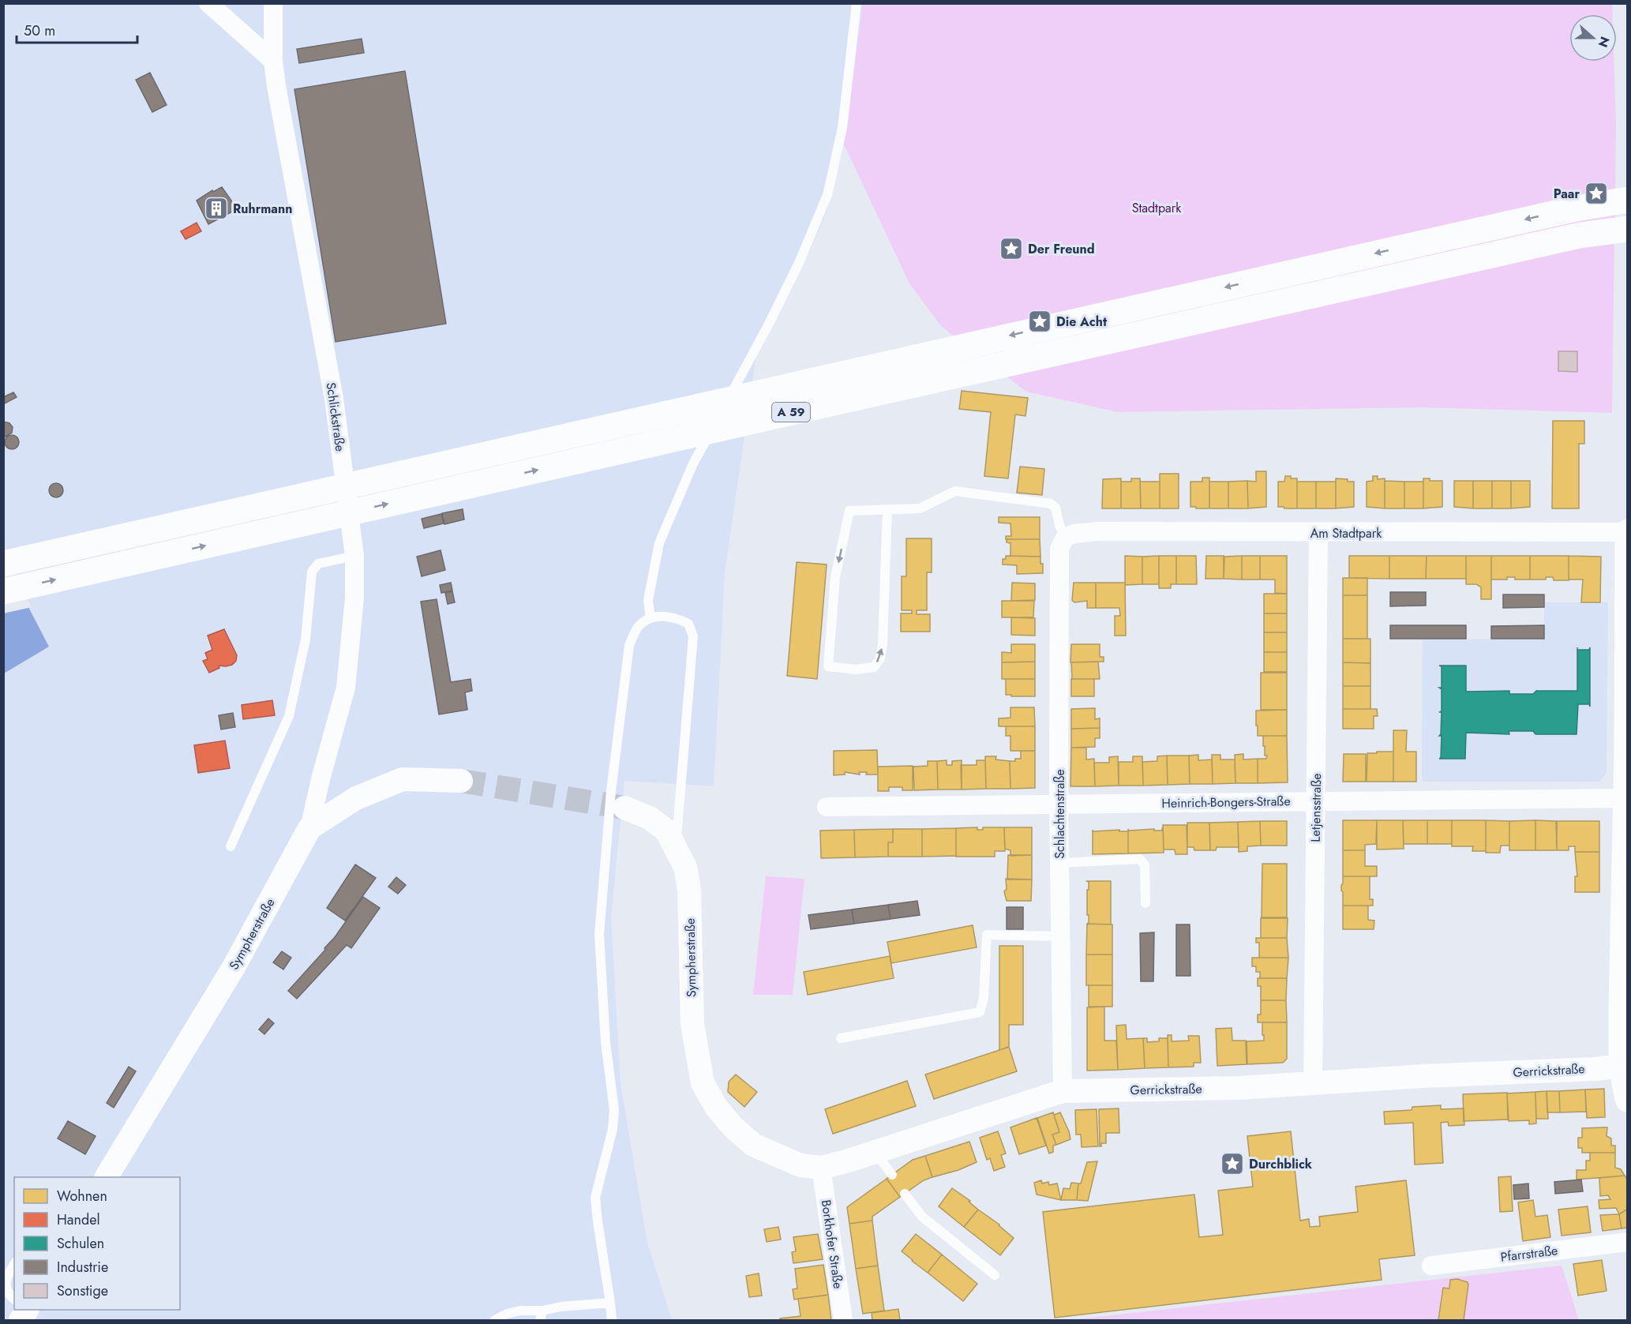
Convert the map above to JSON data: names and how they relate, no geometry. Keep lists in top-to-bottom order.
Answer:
{
  "streets": {
    "main road": ["A 59"],
    "street": [
      "Schlickstraße",
      "Am Stadtpark",
      "Heinrich-Bongers-Straße",
      "Letjensstraße",
      "Schlachtenstraße",
      "Sympherstraße",
      "Gerrickstraße",
      "Borkhofer Straße",
      "Pfarrstraße"
    ]
  },
  "crossings": [
    ["Schlickstraße", "Sympherstraße"],
    ["Am Stadtpark", "Letjensstraße"],
    ["Am Stadtpark", "Schlachtenstraße"],
    ["Heinrich-Bongers-Straße", "Letjensstraße"],
    ["Heinrich-Bongers-Straße", "Schlachtenstraße"],
    ["Letjensstraße", "Gerrickstraße"],
    ["Schlachtenstraße", "Gerrickstraße"],
    ["Sympherstraße", "Gerrickstraße"],
    ["Gerrickstraße", "Borkhofer Straße"]
  ],
  "parks": ["Stadtpark"],
  "places": {
    "place": [
      "Paar",
      "Der Freund",
      "Die Acht",
      "Durchblick"
    ],
    "building": ["Ruhrmann"]
  },
  "legend": [
    "Wohnen",
    "Handel",
    "Schulen",
    "Industrie",
    "Sonstige"
  ],
  "scale_bar": "50 m",
  "north": "right"
}
